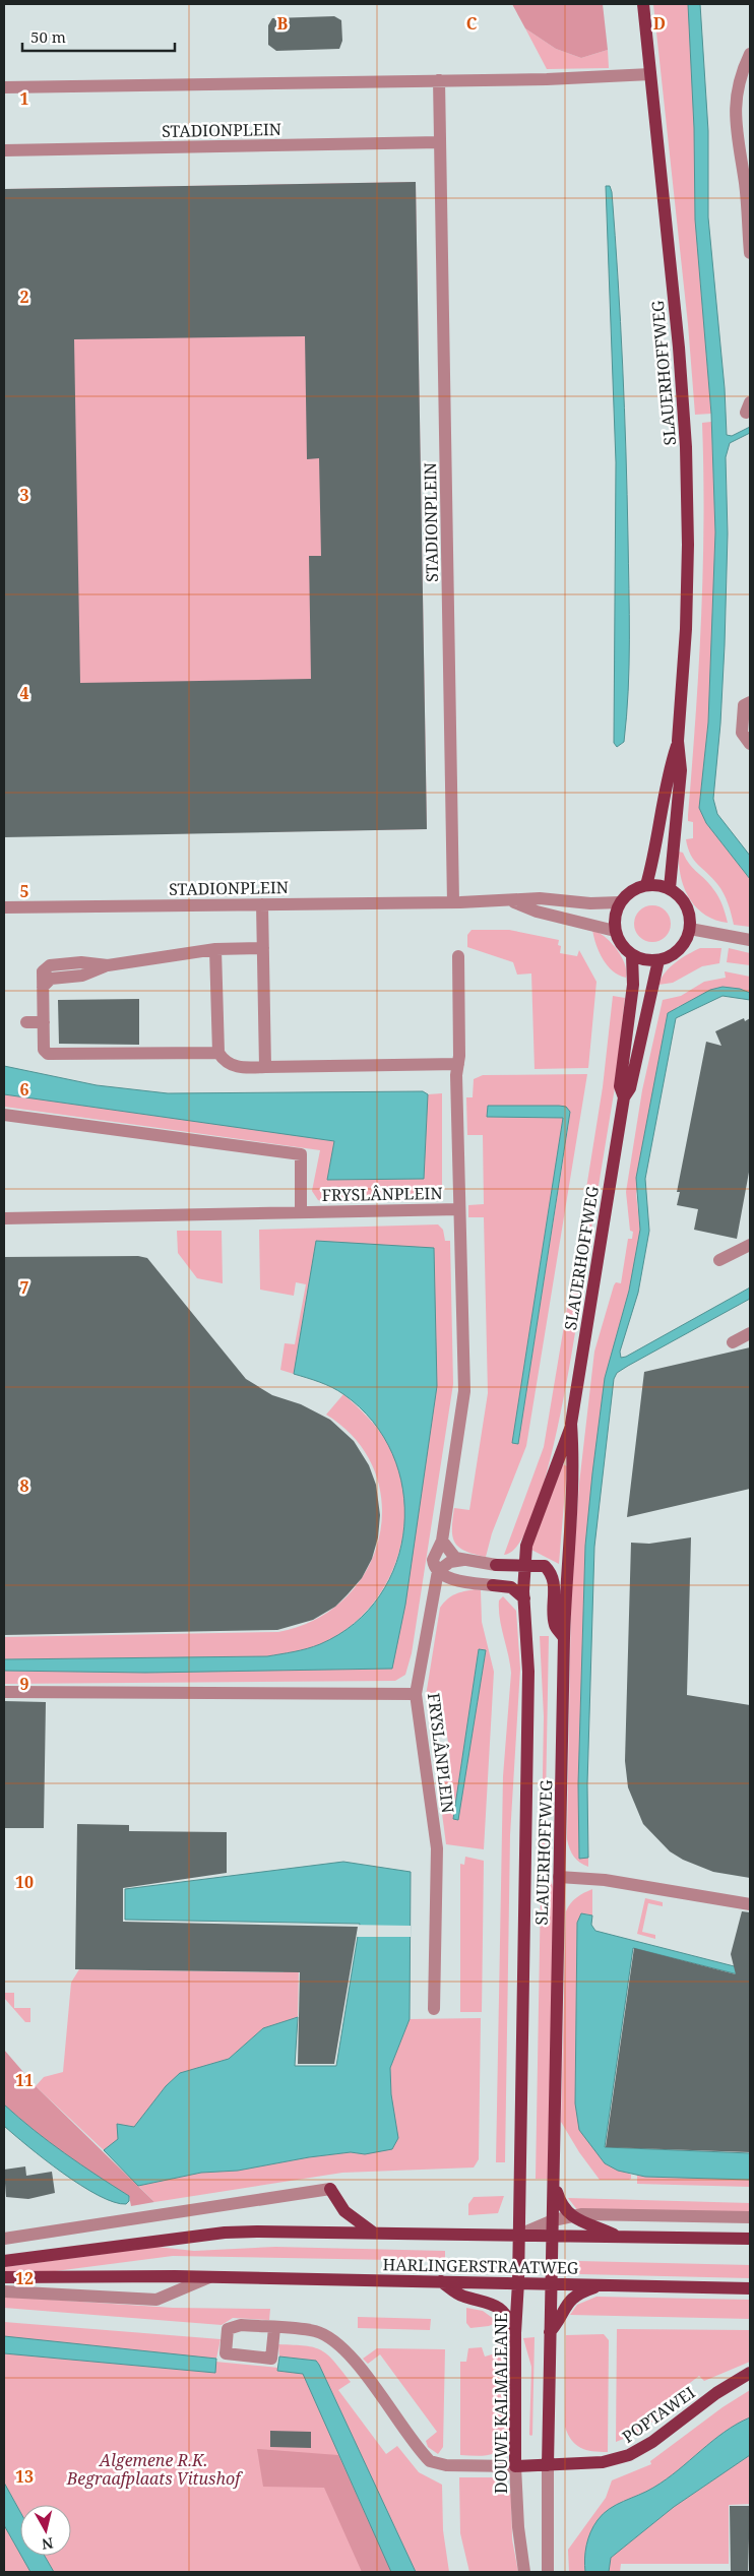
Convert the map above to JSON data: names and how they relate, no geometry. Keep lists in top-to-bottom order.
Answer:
{
  "streets": {
    "main road": [
      "SLAUERHOFFWEG",
      "HARLINGERSTRAATWEG",
      "DOUWE KALMALEANE",
      "POPTAWEI"
    ],
    "street": ["STADIONPLEIN", "FRYSLÂNPLEIN"]
  },
  "crossings": [
    ["STADIONPLEIN", "SLAUERHOFFWEG"],
    ["SLAUERHOFFWEG", "HARLINGERSTRAATWEG"],
    ["SLAUERHOFFWEG", "DOUWE KALMALEANE"],
    ["HARLINGERSTRAATWEG", "DOUWE KALMALEANE"],
    ["DOUWE KALMALEANE", "POPTAWEI"]
  ],
  "parks": ["Algemene R.K. Begraafplaats Vitushof"],
  "scale_bar": "50 m",
  "north": "bottom",
  "grid": {
    "columns": ["B", "C", "D"],
    "rows": [
      "1",
      "2",
      "3",
      "4",
      "5",
      "6",
      "7",
      "8",
      "9",
      "10",
      "11",
      "12",
      "13"
    ]
  }
}
